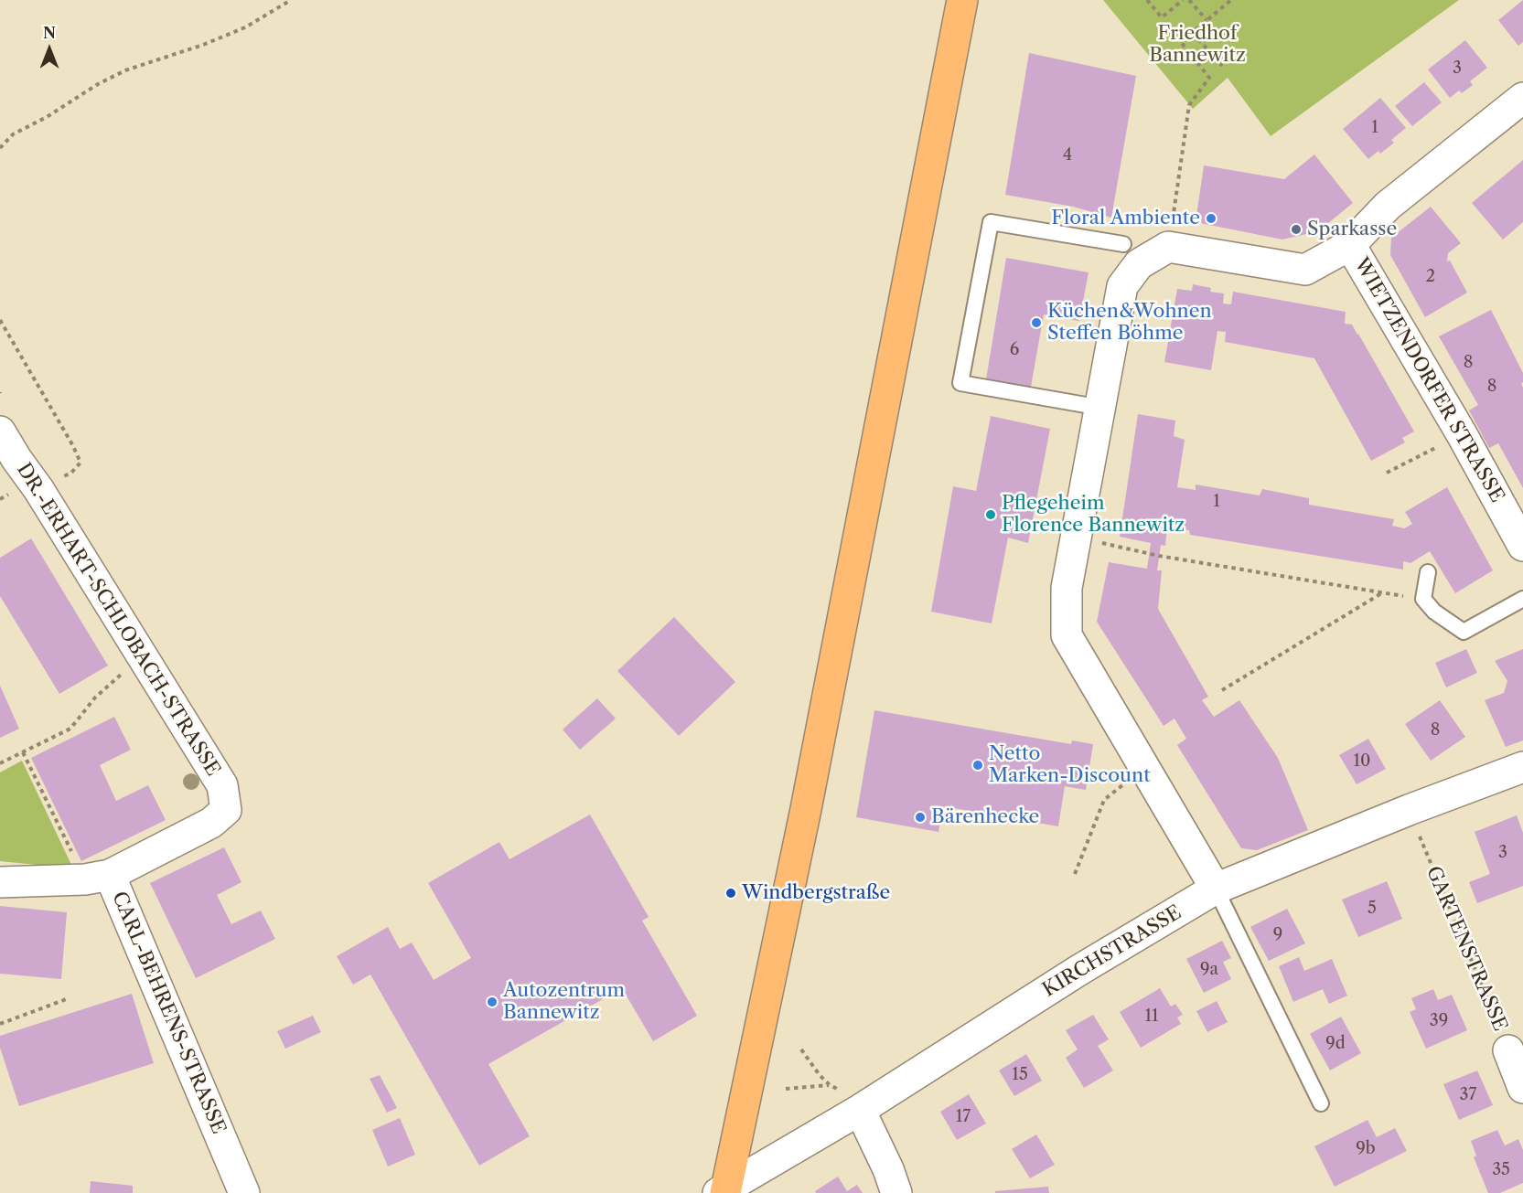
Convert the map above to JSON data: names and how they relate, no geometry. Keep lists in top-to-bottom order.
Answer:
{
  "streets": {
    "street": [
      "WIETZENDORFER STRASSE",
      "DR.-ERHART-SCHLOBACH-STRASSE",
      "GARTENSTRASSE",
      "KIRCHSTRASSE",
      "CARL-BEHRENS-STRASSE"
    ]
  },
  "crossings": [
    ["DR.-ERHART-SCHLOBACH-STRASSE", "CARL-BEHRENS-STRASSE"],
    ["GARTENSTRASSE", "KIRCHSTRASSE"]
  ],
  "parks": ["Friedhof Bannewitz"],
  "places": [
    "Floral Ambiente",
    "Sparkasse",
    "Küchen&Wohnen Steffen Böhme",
    "Pflegeheim Florence Bannewitz",
    "Netto Marken-Discount",
    "Bärenhecke",
    "Windbergstraße",
    "Autozentrum Bannewitz"
  ],
  "house_numbers": [
    "3",
    "1",
    "4",
    "2",
    "6",
    "8",
    "8",
    "1",
    "8",
    "10",
    "3",
    "5",
    "9",
    "9a",
    "11",
    "39",
    "9d",
    "15",
    "37",
    "17",
    "9b",
    "35"
  ],
  "north": "top"
}
